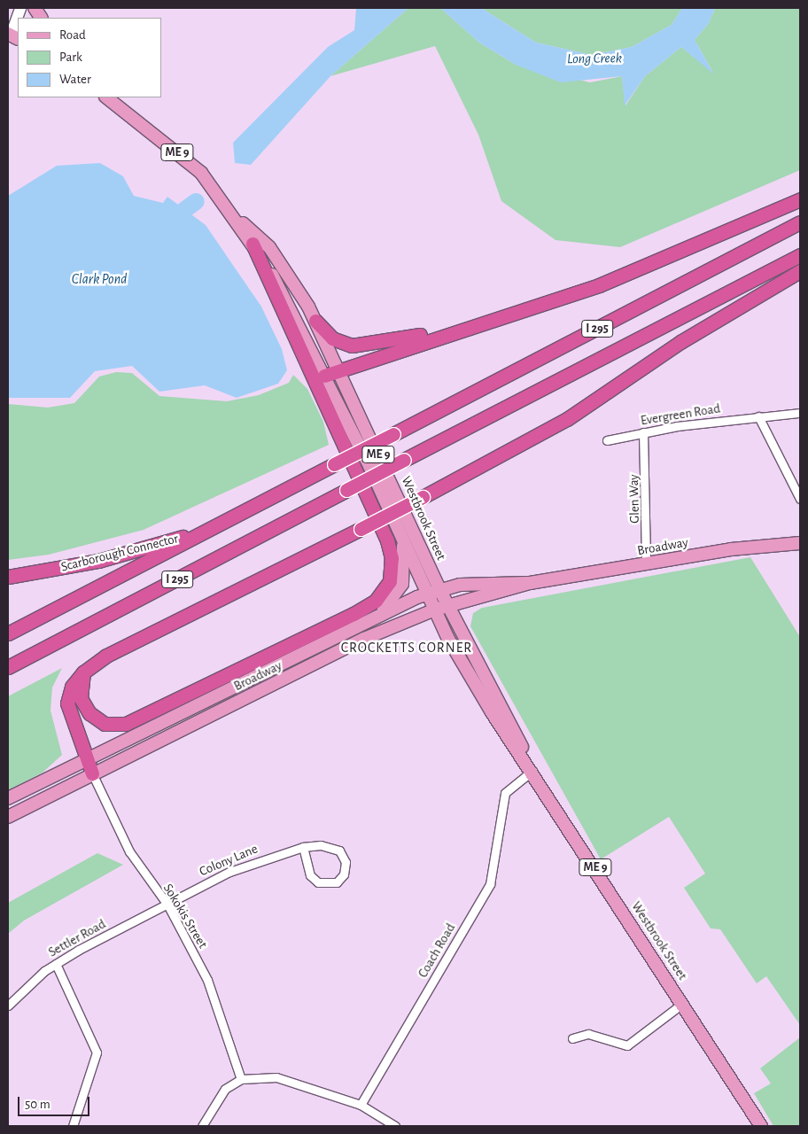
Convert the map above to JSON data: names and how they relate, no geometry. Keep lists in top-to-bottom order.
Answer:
{
  "streets": {
    "highway": ["I 295", "Scarborough Connector"],
    "main road": ["ME 9", "Westbrook Street", "Broadway"],
    "street": [
      "Evergreen Road",
      "Glen Way",
      "Colony Lane",
      "Sokokis Street",
      "Settler Road",
      "Coach Road"
    ]
  },
  "crossings": [
    ["I 295", "Scarborough Connector"],
    ["Evergreen Road", "Glen Way"],
    ["Glen Way", "Broadway"],
    ["Westbrook Street", "Broadway"],
    ["Westbrook Street", "Coach Road"],
    ["Broadway", "Sokokis Street"],
    ["Colony Lane", "Sokokis Street"],
    ["Colony Lane", "Settler Road"],
    ["Sokokis Street", "Settler Road"]
  ],
  "districts": ["CROCKETTS CORNER"],
  "water": ["Long Creek", "Clark Pond"],
  "legend": ["Road", "Park", "Water"],
  "scale_bar": "50 m"
}
